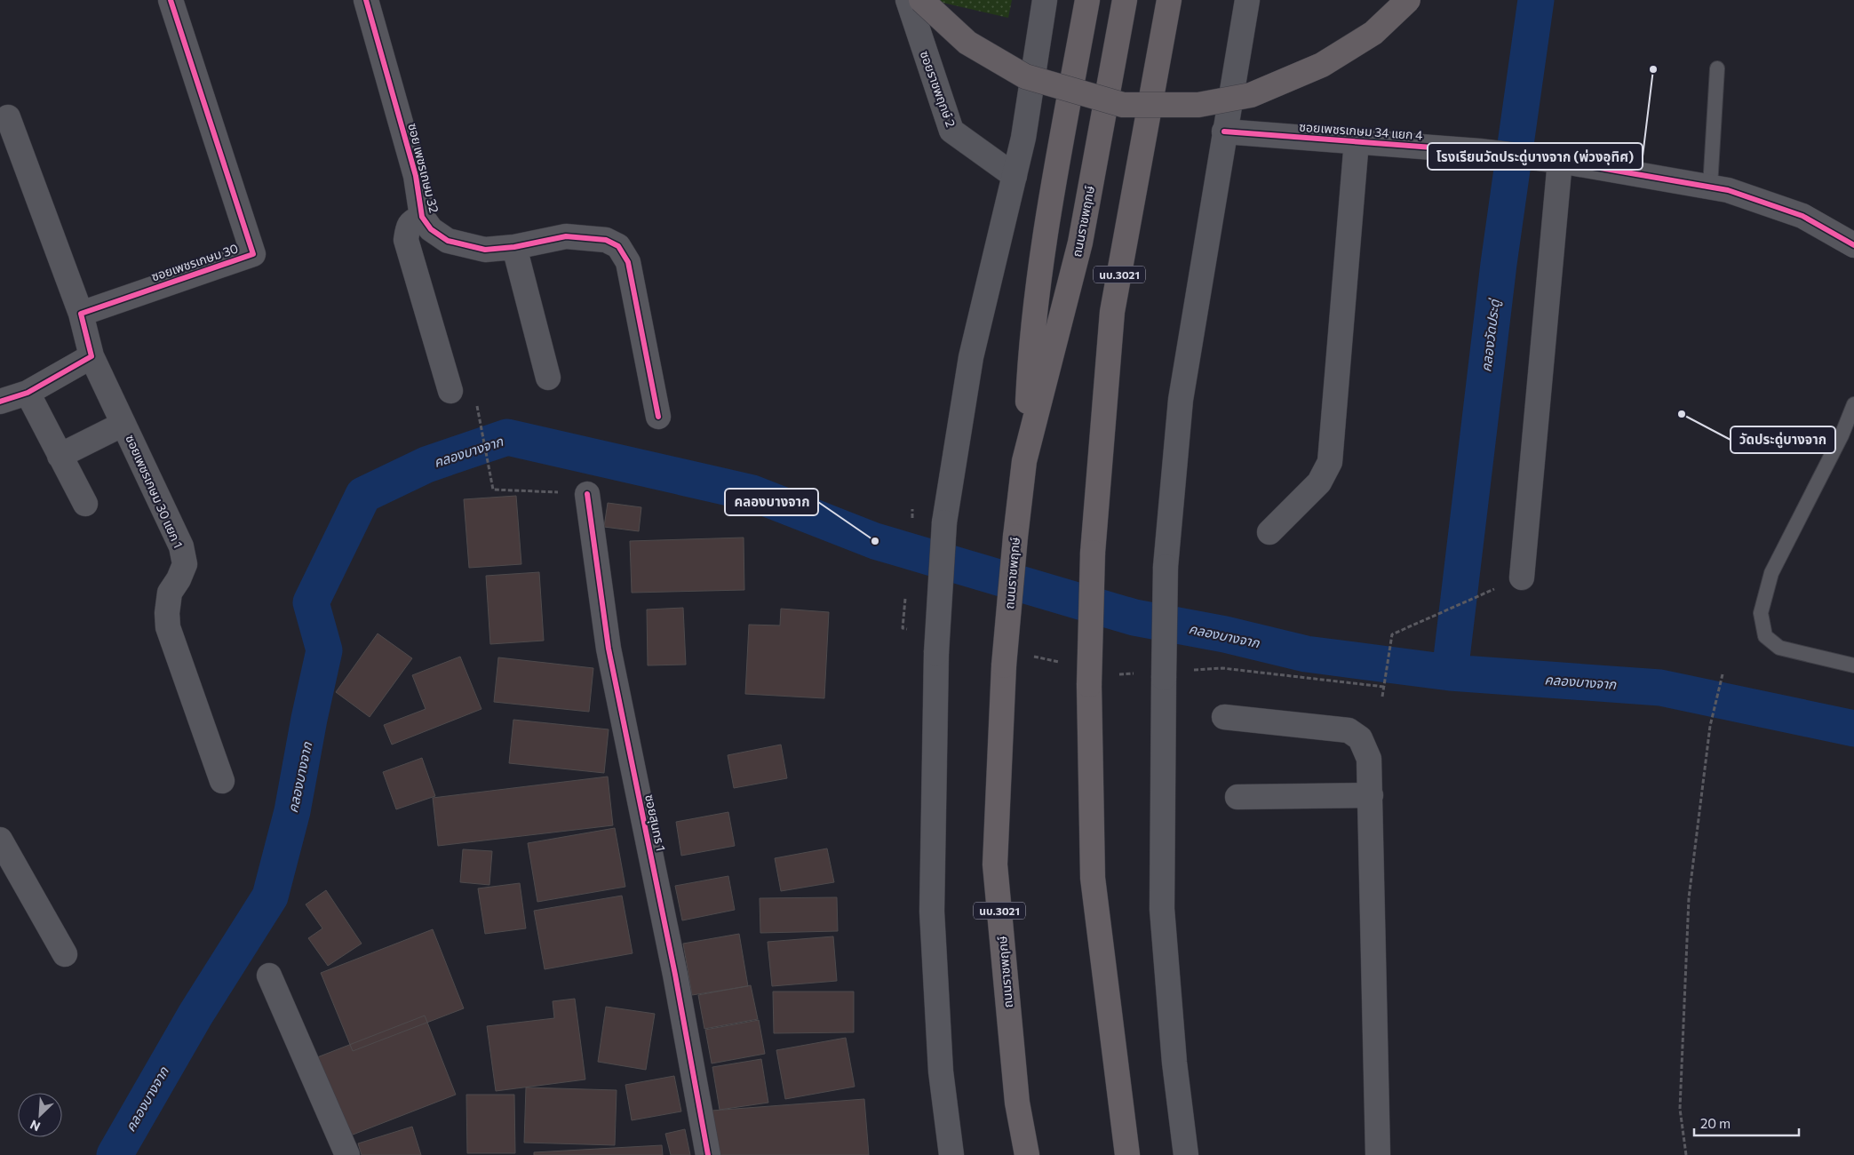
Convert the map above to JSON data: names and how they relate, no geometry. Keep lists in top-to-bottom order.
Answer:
{
  "streets": {
    "main road": ["ถนนราชพฤกษ์", "นบ.3021"],
    "street": [
      "ซอยราชพฤกษ์ 2",
      "ซอยเพชรเกษม 34 แยก 4",
      "ซอย เพชรเกษม 32",
      "ซอยเพชรเกษม 30",
      "ซอยเพชรเกษม 30 แยก 1",
      "ซอยสุนทร 1"
    ]
  },
  "water": ["คลองวัดประดู่", "คลองบางจาก"],
  "places": ["โรงเรียนวัดประดู่บางจาก (พ่วงอุทิศ)", "วัดประดู่บางจาก", "คลองบางจาก"],
  "scale_bar": "20 m",
  "north": "bottom left"
}
